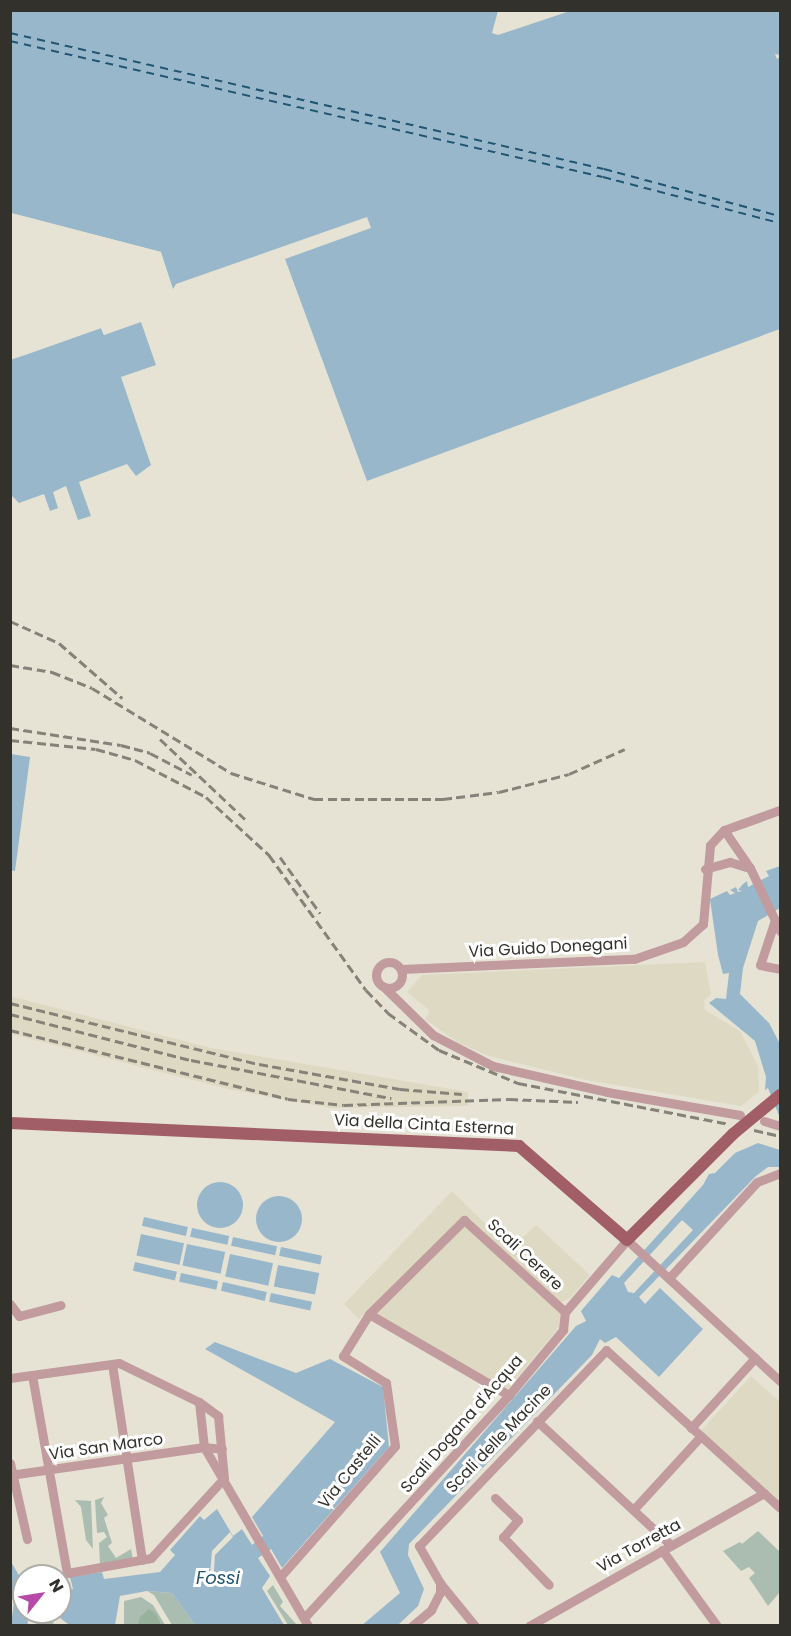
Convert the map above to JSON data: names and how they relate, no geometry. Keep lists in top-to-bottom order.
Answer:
{
  "streets": {
    "main road": ["Via della Cinta Esterna"],
    "street": [
      "Via Guido Donegani",
      "Scali Cerere",
      "Scali Dogana d'Acqua",
      "Scali delle Macine",
      "Via San Marco",
      "Via Castelli",
      "Via Torretta"
    ]
  },
  "crossings": [
    ["Via della Cinta Esterna", "Scali Dogana d'Acqua"],
    ["Scali Cerere", "Scali Dogana d'Acqua"],
    ["Scali Cerere", "Via Castelli"]
  ],
  "water": ["Fossi"],
  "north": "top right"
}
